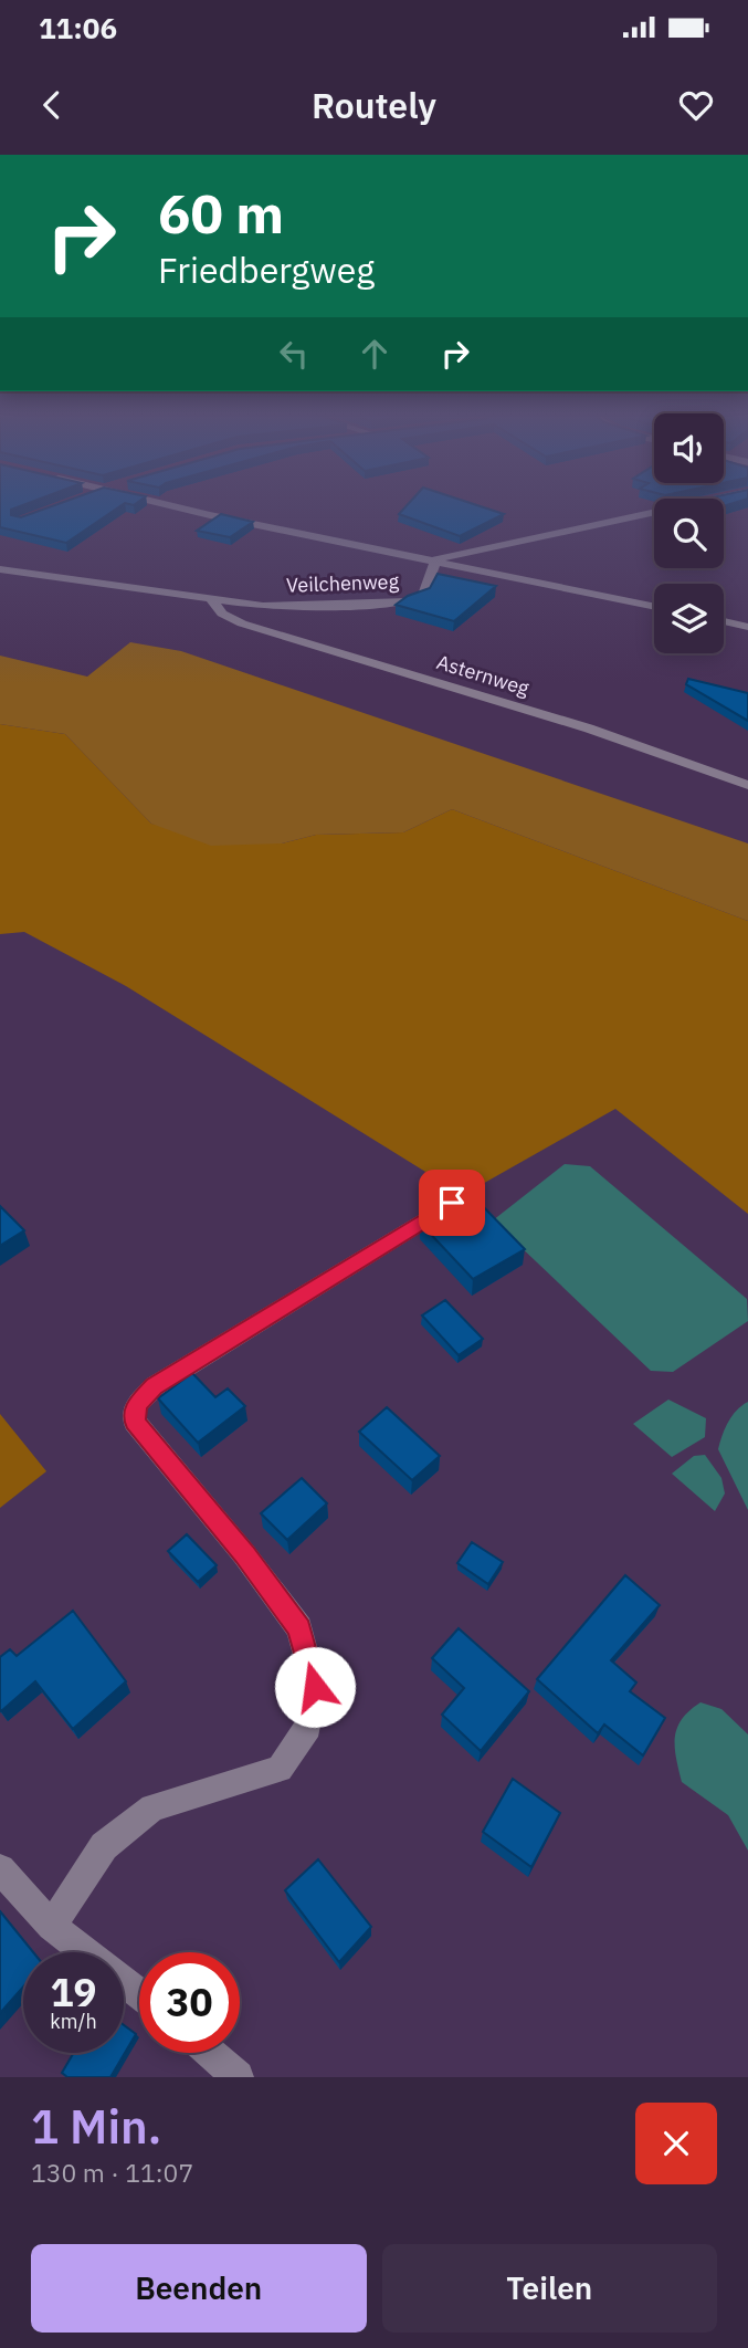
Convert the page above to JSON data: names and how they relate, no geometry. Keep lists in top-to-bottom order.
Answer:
{
  "streets": {
    "street": ["Veilchenweg", "Asternweg"]
  },
  "crossings": [
    ["Veilchenweg", "Asternweg"]
  ],
  "page": {
    "status": "11:06",
    "header": "Routely",
    "turn": ["60 m", "Friedbergweg"],
    "speed": "19 km/h",
    "limit": "30",
    "heading": ["1 Min.", "130 m · 11:07"],
    "buttons": ["Beenden", "Teilen"]
  }
}
